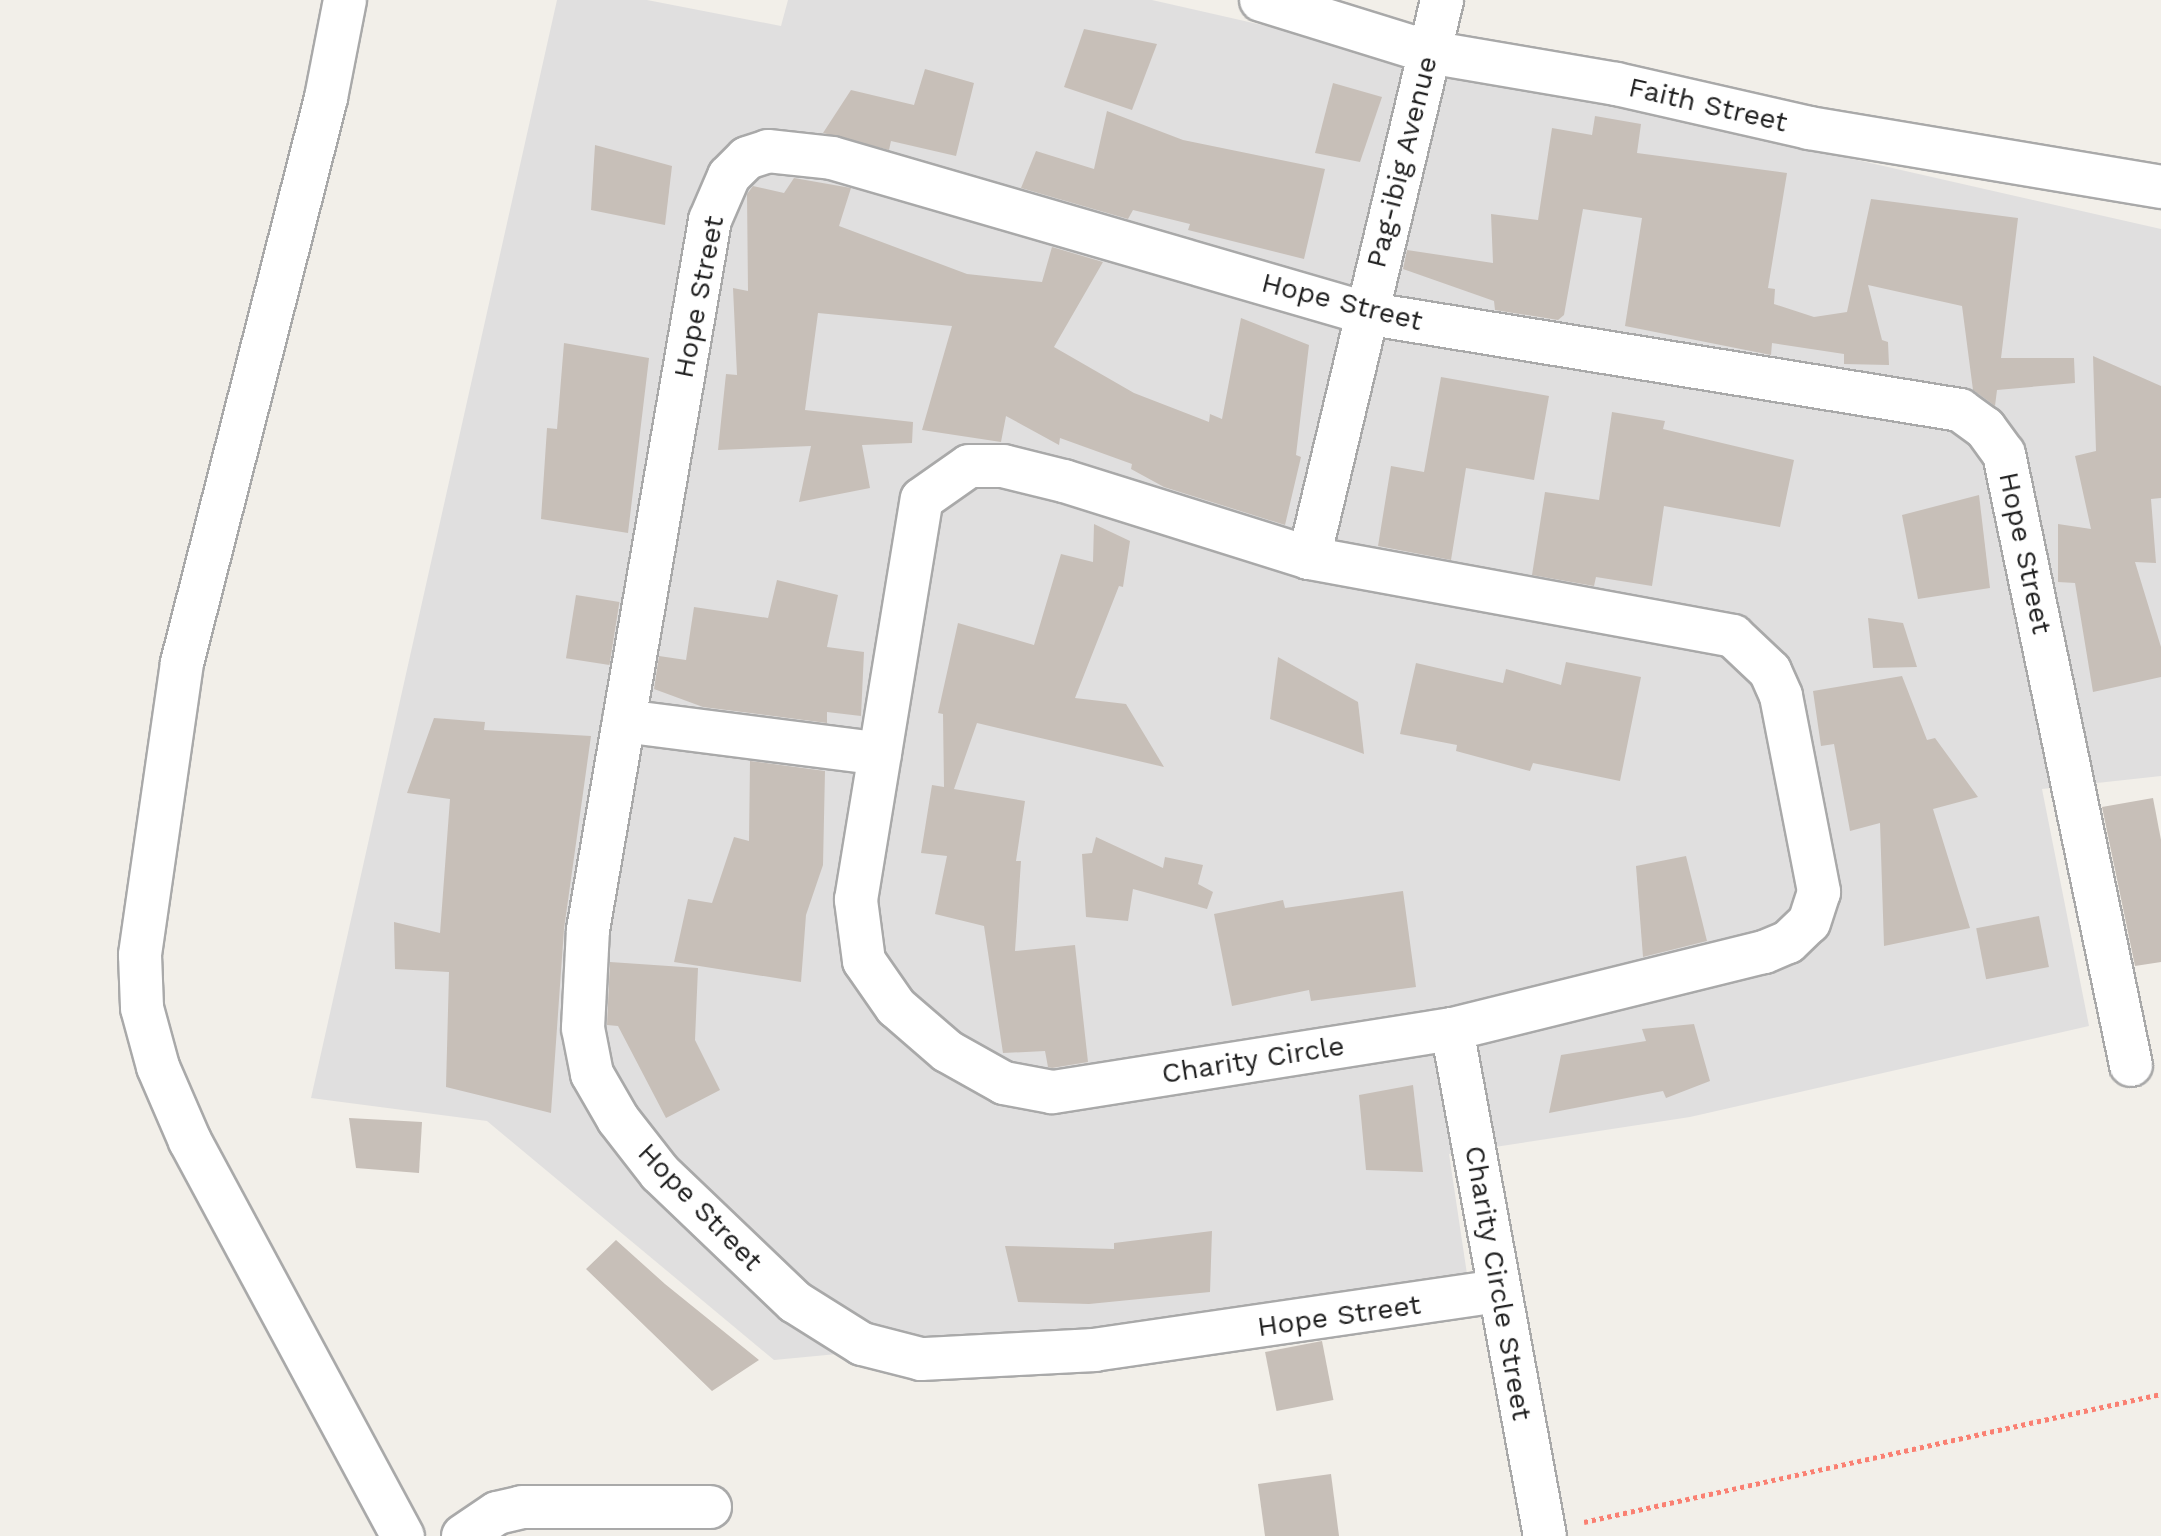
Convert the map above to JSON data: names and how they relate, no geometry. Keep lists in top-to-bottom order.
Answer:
{
  "streets": {
    "street": [
      "Faith Street",
      "Pag-ibig Avenue",
      "Hope Street",
      "Charity Circle",
      "Charity Circle Street"
    ]
  },
  "crossings": [
    ["Faith Street", "Pag-ibig Avenue"],
    ["Pag-ibig Avenue", "Hope Street"],
    ["Pag-ibig Avenue", "Charity Circle"],
    ["Hope Street", "Charity Circle Street"],
    ["Charity Circle", "Charity Circle Street"]
  ]
}
